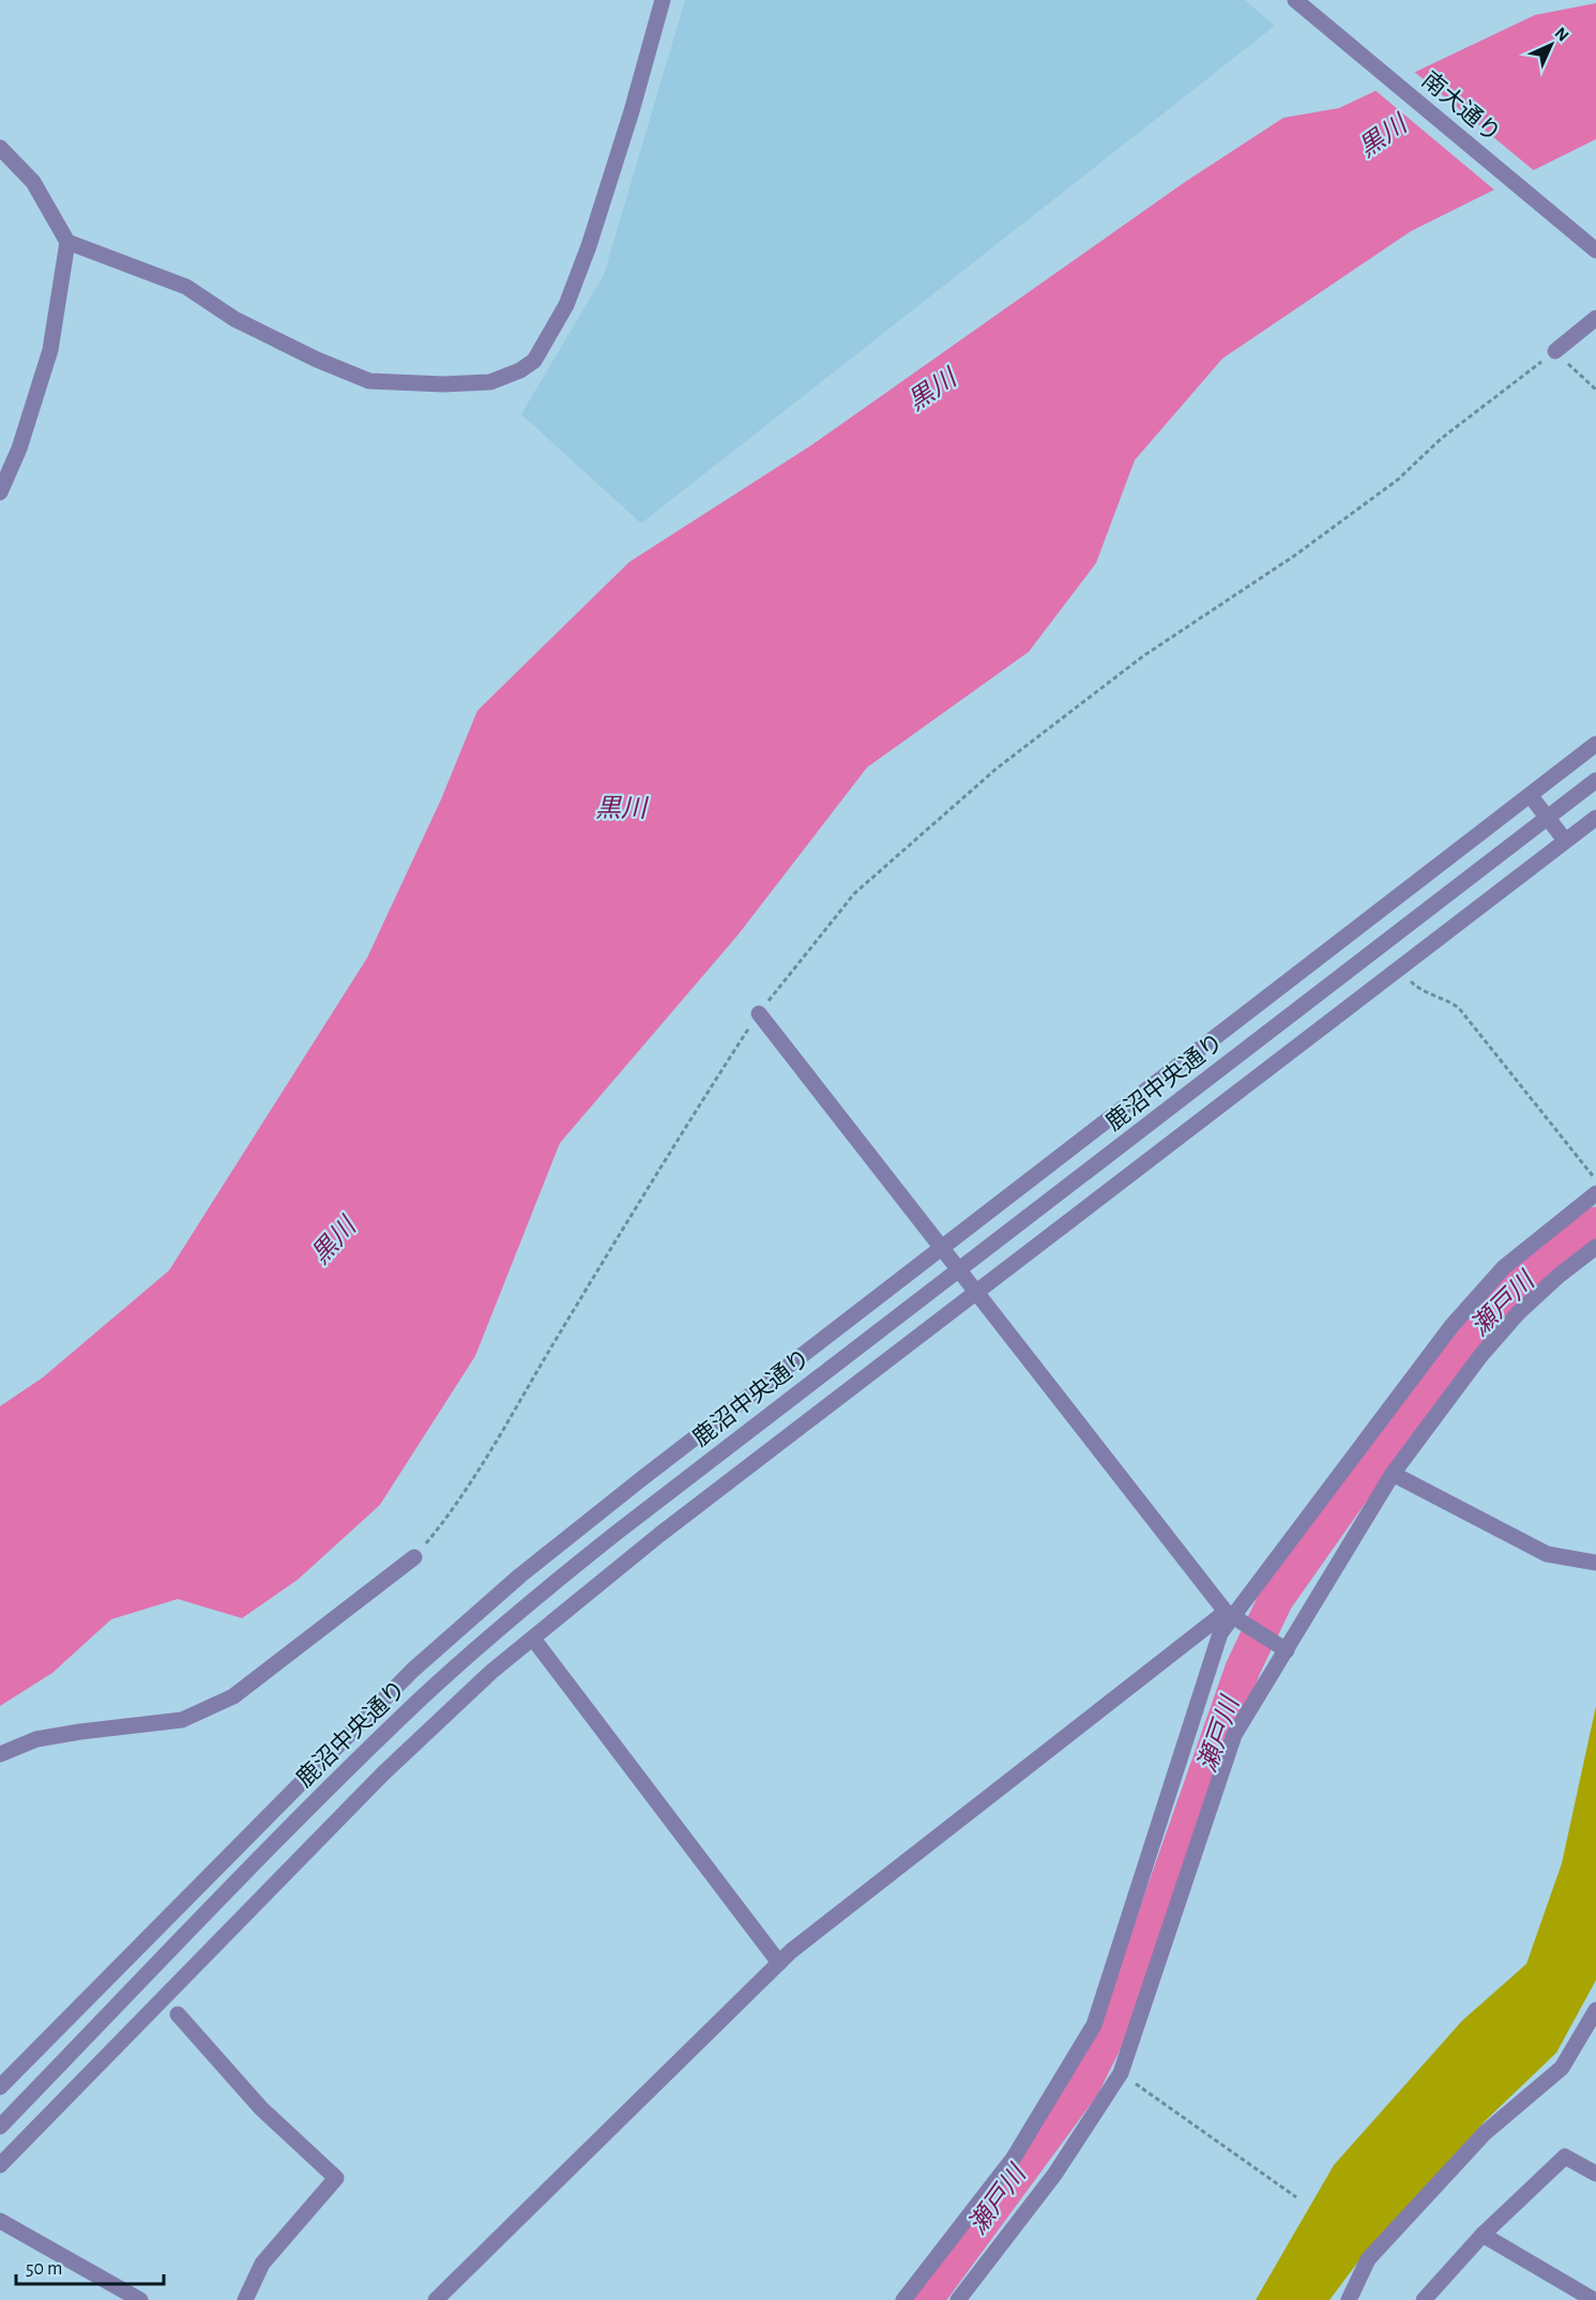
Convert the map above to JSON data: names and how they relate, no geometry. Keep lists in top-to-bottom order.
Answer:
{
  "streets": {
    "street": ["南大通り", "鹿沼中央通り"]
  },
  "water": ["黒川", "瀬戸川"],
  "scale_bar": "50 m",
  "north": "top right"
}
